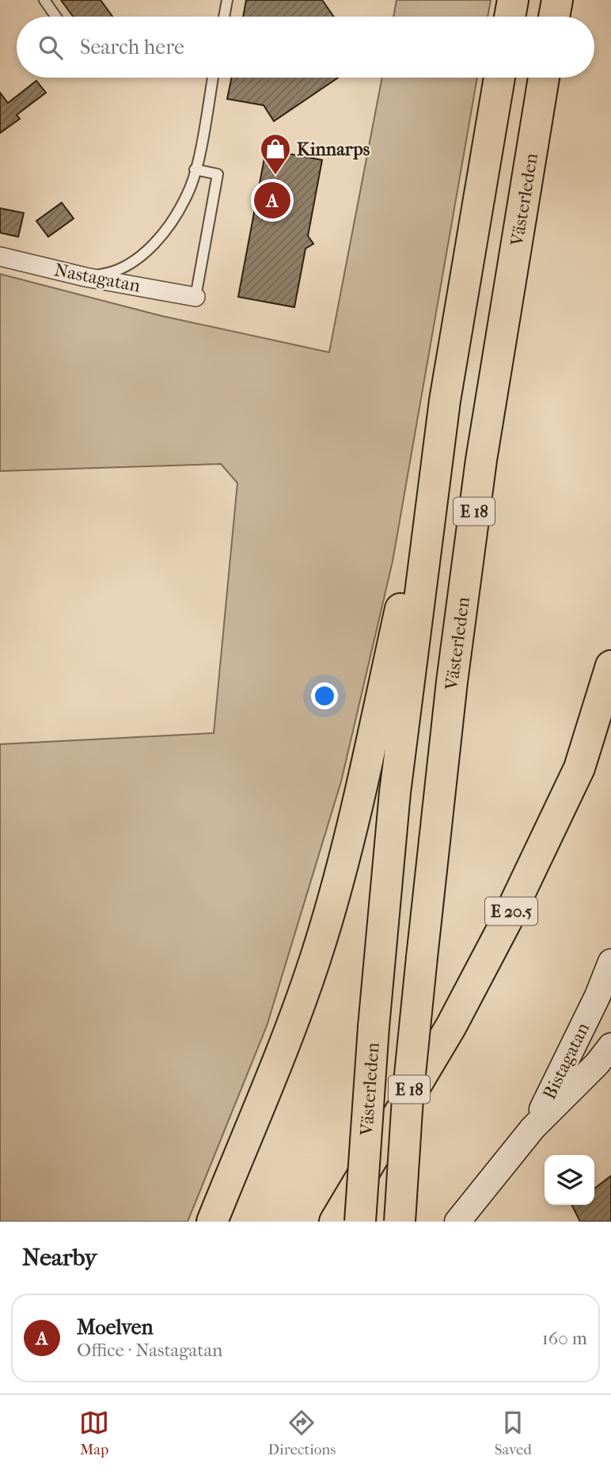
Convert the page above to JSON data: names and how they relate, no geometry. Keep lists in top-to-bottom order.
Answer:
{
  "streets": {
    "highway": ["Västerleden", "E 18", "E 20.5"],
    "main road": ["Bistagatan"],
    "street": ["Nastagatan"]
  },
  "places": {
    "shop": ["Kinnarps"]
  },
  "page": {
    "search": "Search here",
    "pins": "A",
    "heading": "Nearby",
    "list": [
      {
        "mark": "A",
        "name": "Moelven",
        "note": "Office · Nastagatan",
        "value": "160 m"
      }
    ],
    "nav": ["Map", "Directions", "Saved"]
  }
}
